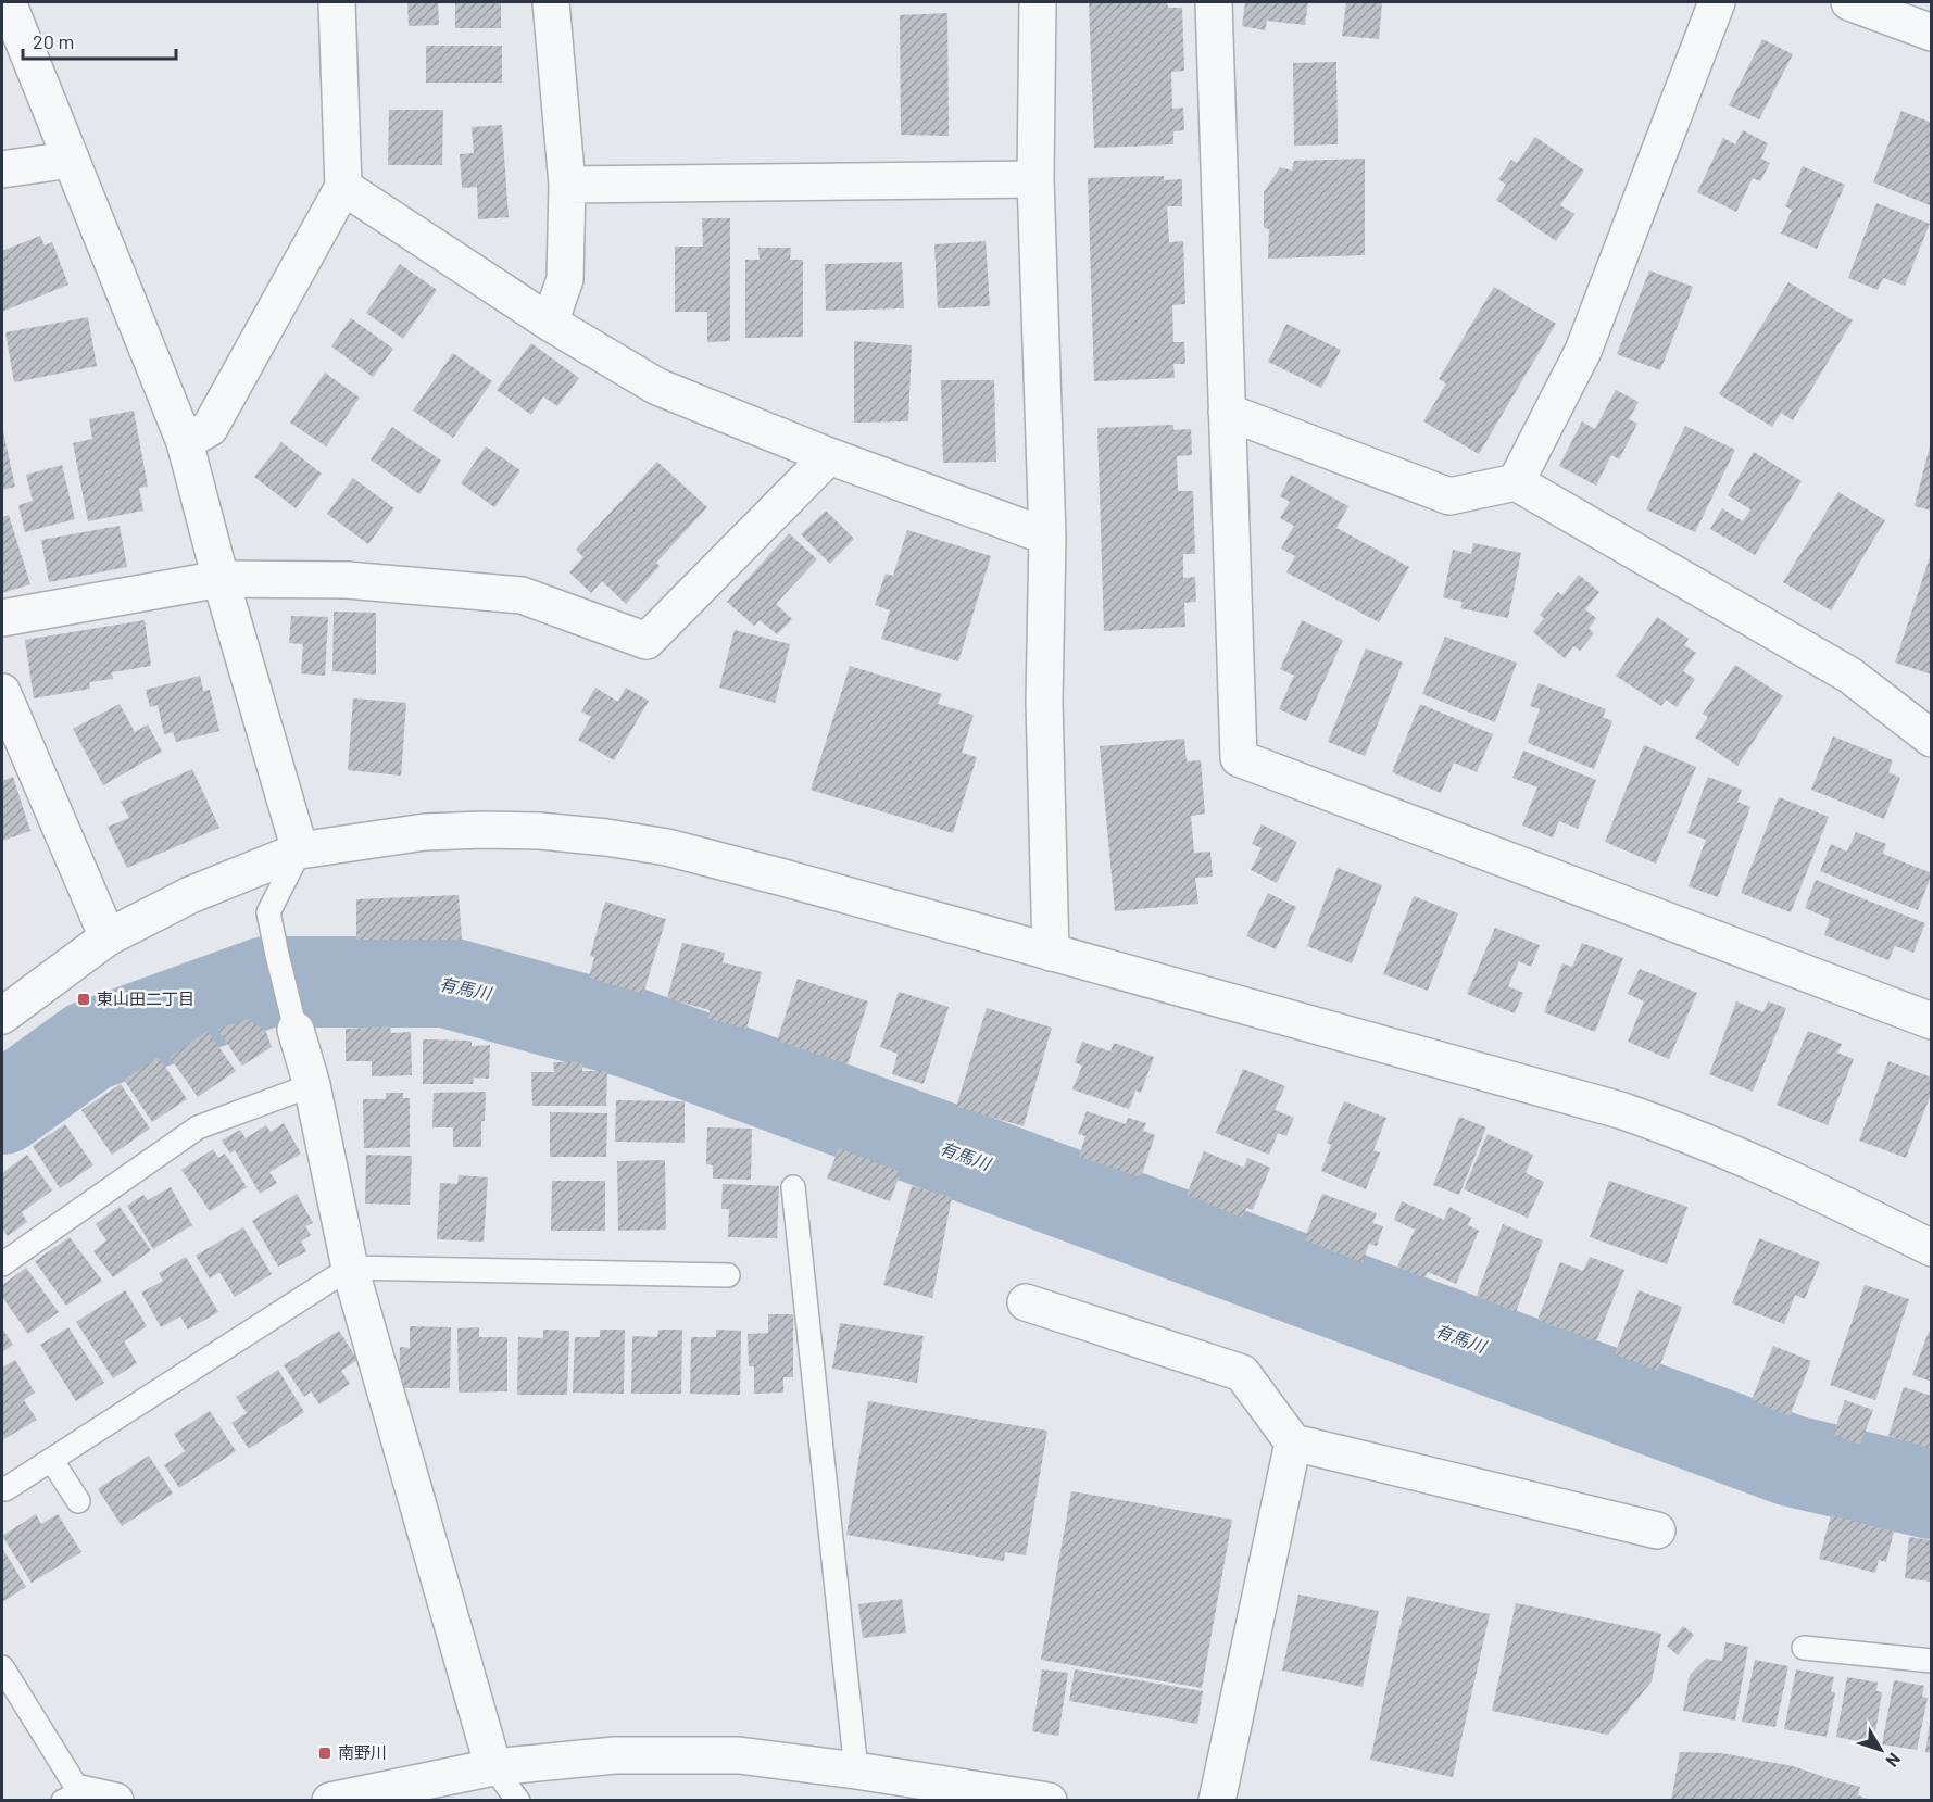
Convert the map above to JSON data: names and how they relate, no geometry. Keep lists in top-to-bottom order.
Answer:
{
  "water": ["有馬川"],
  "places": {
    "transit": ["東山田二丁目", "南野川"]
  },
  "scale_bar": "20 m",
  "north": "bottom right"
}
